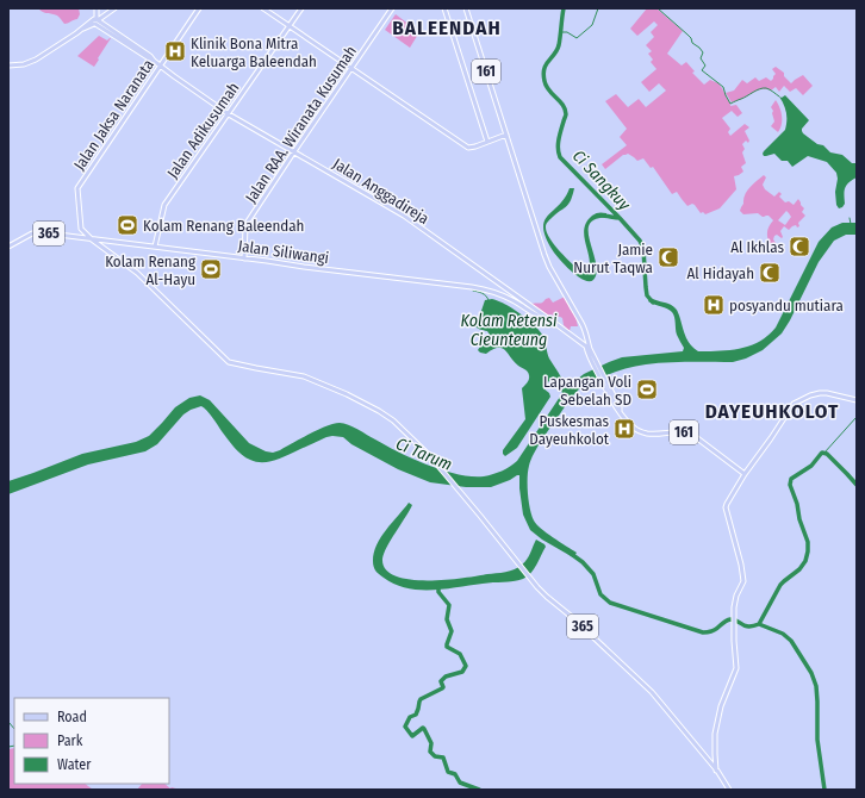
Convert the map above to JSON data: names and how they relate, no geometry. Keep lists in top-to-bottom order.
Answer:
{
  "streets": {
    "main road": [
      "161",
      "Jalan Jaksa Naranata",
      "Jalan RAA. Wiranata Kusumah",
      "Jalan Adikusumah",
      "Jalan Anggadireja",
      "365",
      "Jalan Siliwangi"
    ]
  },
  "crossings": [
    ["161", "Jalan Anggadireja"],
    ["Jalan Jaksa Naranata", "Jalan Anggadireja"],
    ["Jalan RAA. Wiranata Kusumah", "Jalan Anggadireja"],
    ["Jalan RAA. Wiranata Kusumah", "Jalan Siliwangi"],
    ["Jalan Adikusumah", "Jalan Anggadireja"],
    ["Jalan Adikusumah", "Jalan Siliwangi"],
    ["Jalan Anggadireja", "Jalan Siliwangi"],
    ["365", "Jalan Siliwangi"]
  ],
  "districts": ["BALEENDAH", "DAYEUHKOLOT"],
  "water": ["Ci Sangkuy", "Kolam Retensi Cieunteung", "Ci Tarum"],
  "places": {
    "hospital": ["Klinik Bona Mitra Keluarga Baleendah", "posyandu mutiara", "Puskesmas Dayeuhkolot"],
    "sports": ["Kolam Renang Baleendah", "Kolam Renang Al-Hayu", "Lapangan Voli Sebelah SD"],
    "mosque": ["Al Ikhlas", "Jamie Nurut Taqwa", "Al Hidayah"]
  },
  "legend": ["Road", "Park", "Water"]
}
